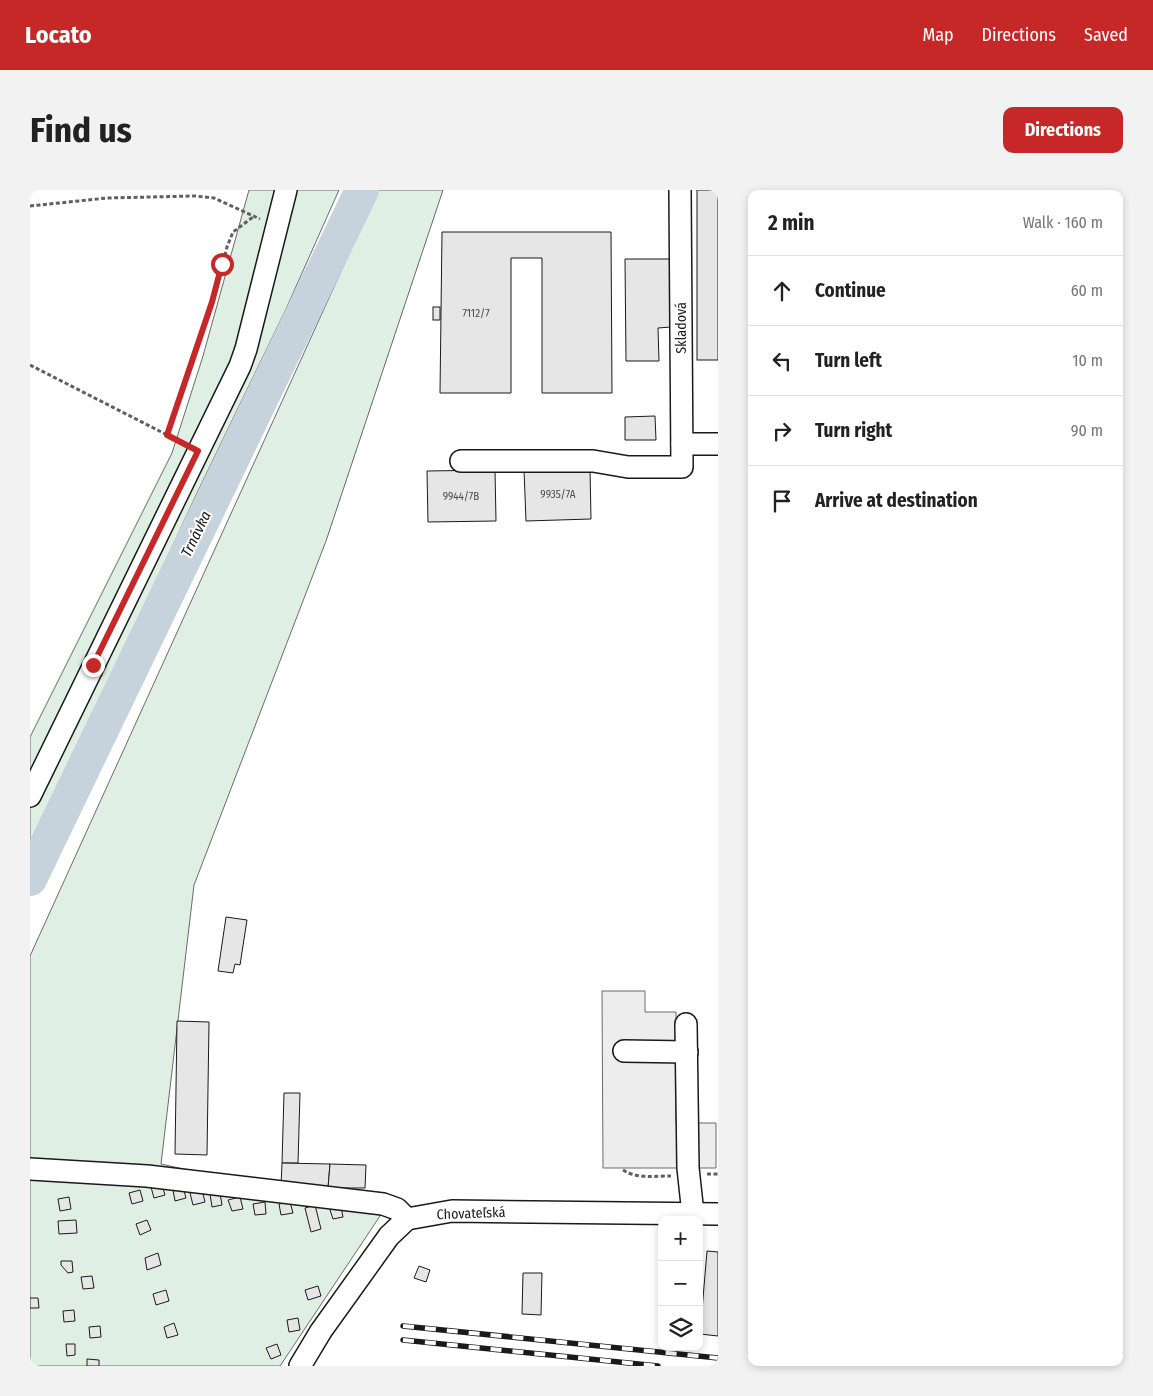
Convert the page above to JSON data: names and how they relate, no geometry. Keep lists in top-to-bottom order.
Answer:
{
  "streets": {
    "street": ["Skladová", "Chovateľská"]
  },
  "water": ["Trnávka"],
  "house_numbers": ["7112/7", "9935/7A", "9944/7B"],
  "page": {
    "header": "Locato",
    "nav": ["Map", "Directions", "Saved"],
    "buttons": "Directions",
    "title": "Find us",
    "heading": ["2 min", "Walk · 160 m"],
    "list": [
      ["Continue", "60 m"],
      ["Turn left", "10 m"],
      ["Turn right", "90 m"],
      "Arrive at destination"
    ],
    "map_buttons": ["+", "−"]
  }
}
